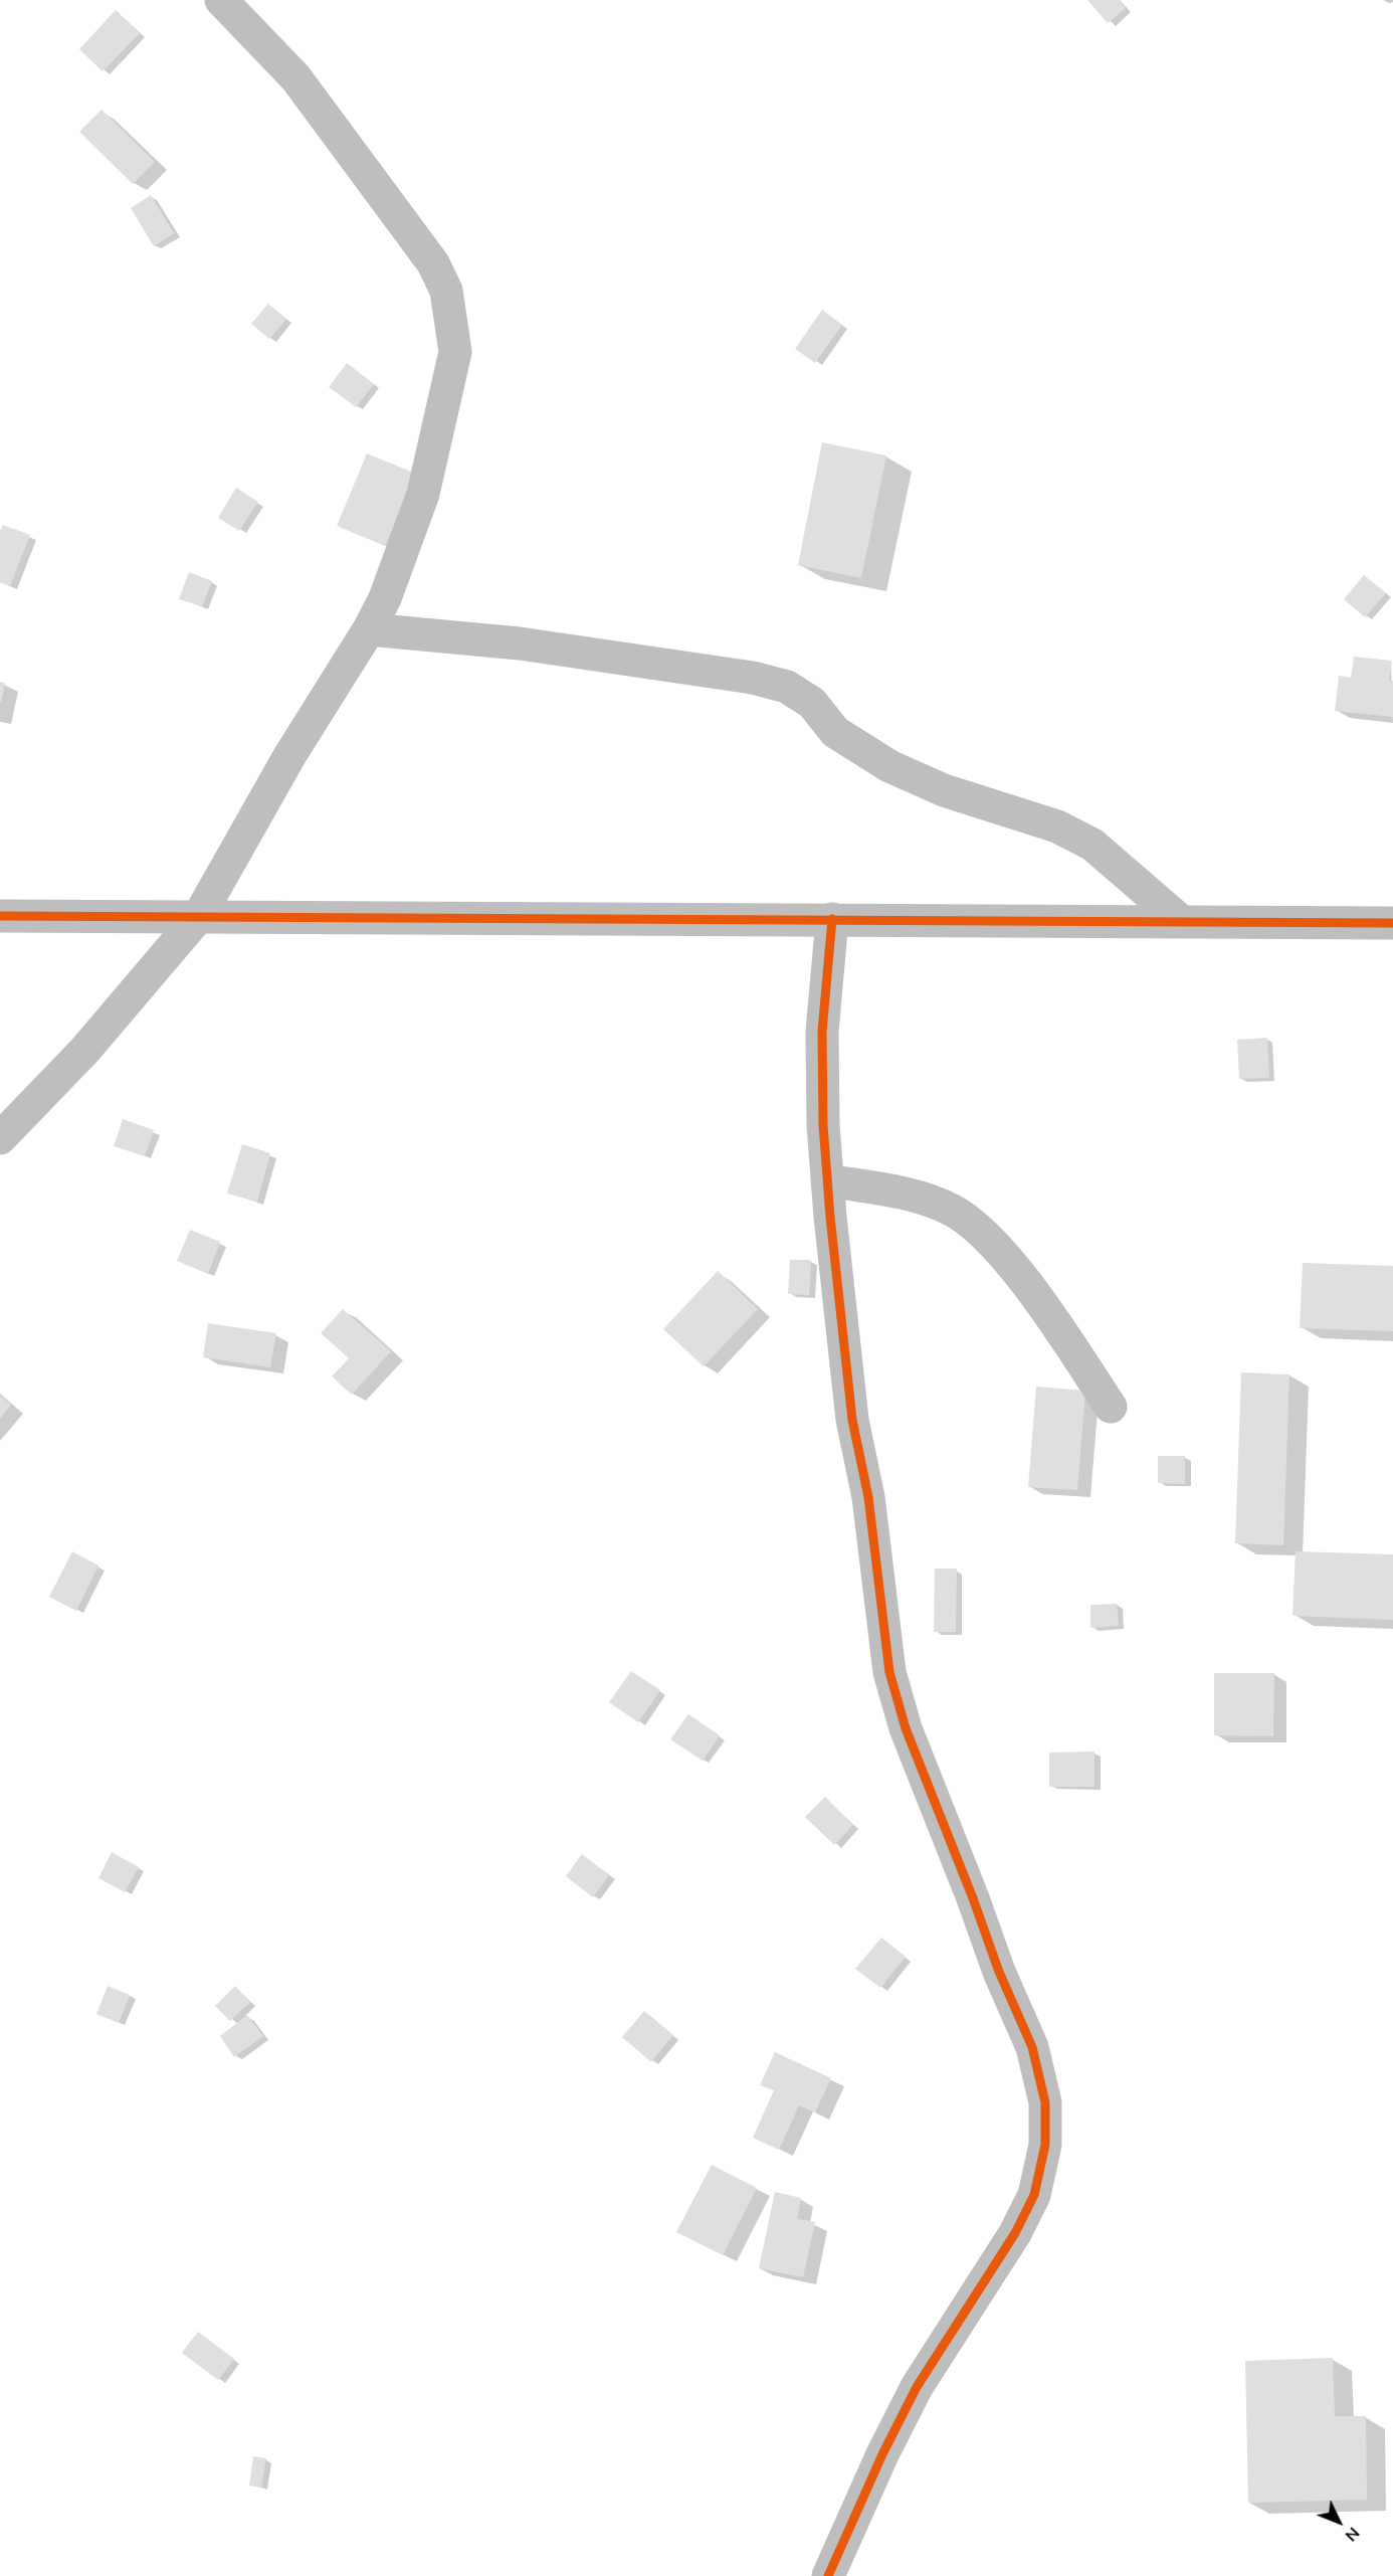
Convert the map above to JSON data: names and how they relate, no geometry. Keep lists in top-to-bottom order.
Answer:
{
  "north": "bottom right"
}
